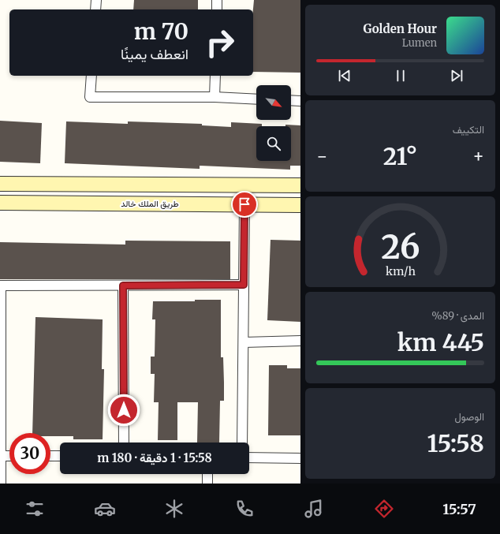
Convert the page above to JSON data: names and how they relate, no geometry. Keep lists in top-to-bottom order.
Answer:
{
  "streets": {
    "main road": ["طريق الملك خالد"]
  },
  "north": "bottom right",
  "page": {
    "turn": ["70 m", "انعطف يمينًا"],
    "song": ["Golden Hour", "Lumen"],
    "tile": [
      "التكييف",
      ["المدى · 89%", "445 km"],
      ["الوصول", "15:58"]
    ],
    "heat": ["−", "21°", "+"],
    "limit": "30",
    "trip": "15:58 · 1 دقيقة · 180 m",
    "tabs": "15:57",
    "gauge": ["26", "km/h"]
  }
}
